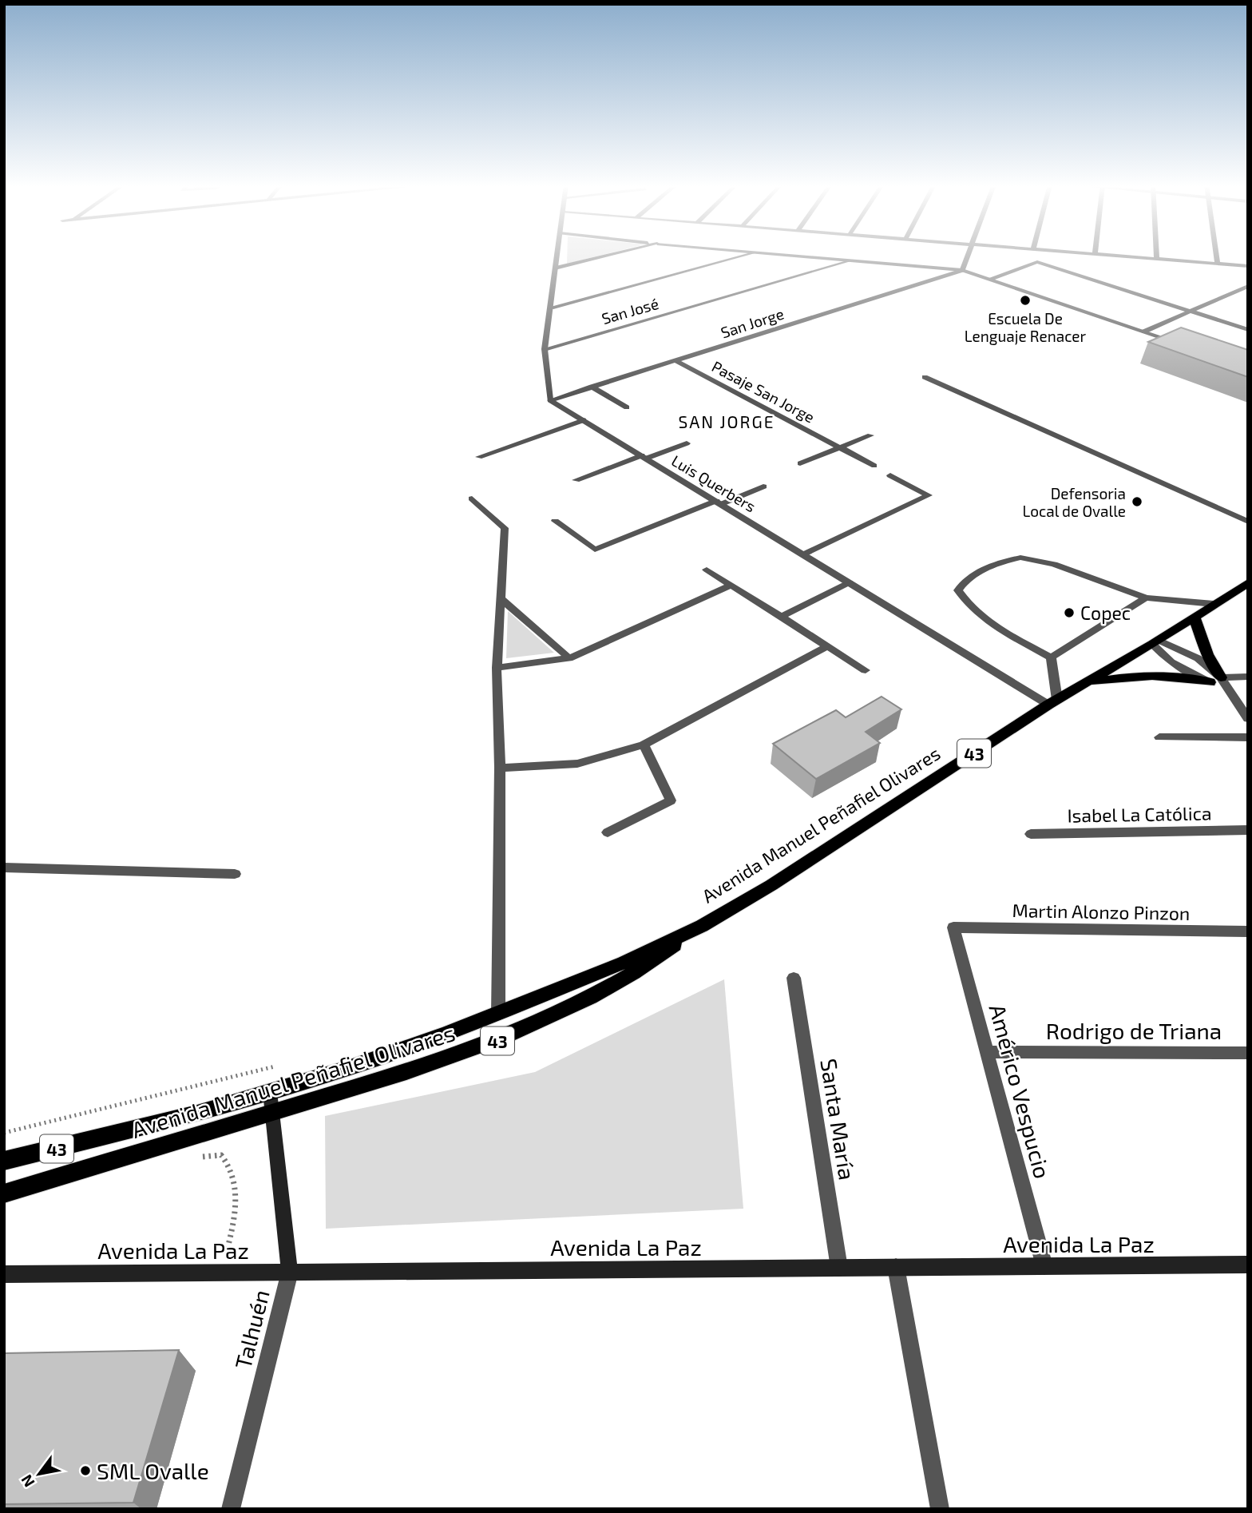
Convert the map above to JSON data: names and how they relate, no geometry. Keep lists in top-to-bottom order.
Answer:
{
  "streets": {
    "main road": [
      "43",
      "Avenida Manuel Peñafiel Olivares",
      "Avenida La Paz",
      "Talhuén"
    ],
    "street": [
      "San José",
      "San Jorge",
      "Pasaje San Jorge",
      "Luis Querbers",
      "Isabel La Católica",
      "Martin Alonzo Pinzon",
      "Rodrigo de Triana",
      "Américo Vespucio",
      "Santa María"
    ]
  },
  "crossings": [
    ["San Jorge", "Pasaje San Jorge"],
    ["San Jorge", "Luis Querbers"],
    ["Luis Querbers", "Avenida Manuel Peñafiel Olivares"],
    ["Avenida Manuel Peñafiel Olivares", "Talhuén"],
    ["Martin Alonzo Pinzon", "Américo Vespucio"],
    ["Rodrigo de Triana", "Américo Vespucio"],
    ["Américo Vespucio", "Avenida La Paz"],
    ["Santa María", "Avenida La Paz"],
    ["Avenida La Paz", "Talhuén"]
  ],
  "districts": ["SAN JORGE"],
  "places": [
    "Escuela De Lenguaje Renacer",
    "Defensoria Local de Ovalle",
    "Copec",
    "SML Ovalle"
  ],
  "north": "bottom left"
}
